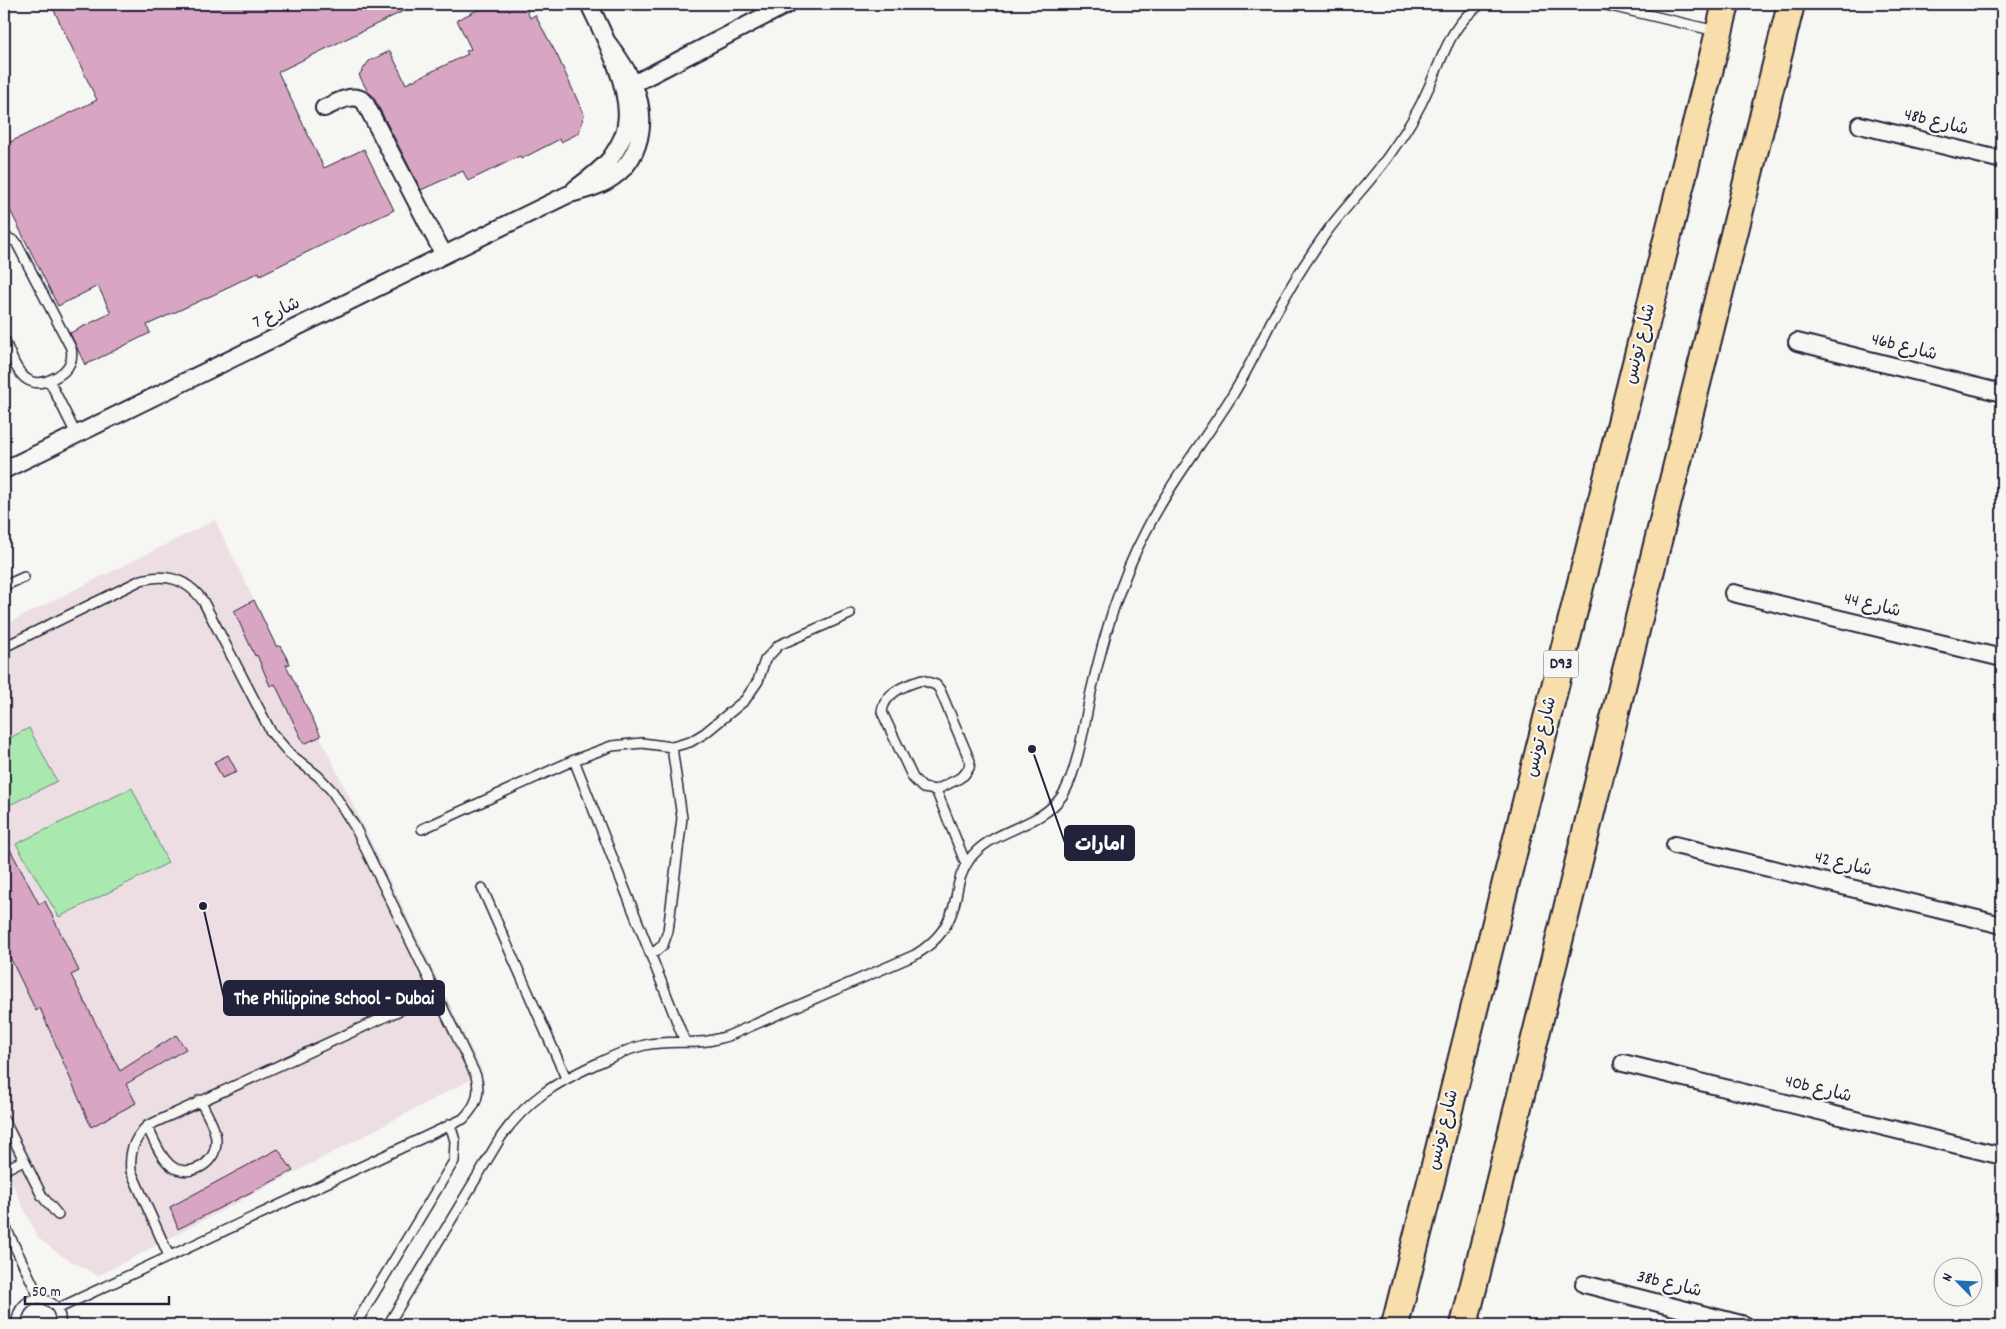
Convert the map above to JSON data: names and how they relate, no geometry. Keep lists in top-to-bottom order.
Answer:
{
  "streets": {
    "main road": ["شارع تونس", "D93"],
    "street": [
      "48b شارع",
      "شارع 7",
      "46b شارع",
      "شارع 44",
      "شارع 42",
      "40b شارع",
      "38b شارع"
    ]
  },
  "places": ["امارات", "The Philippine School - Dubai"],
  "scale_bar": "50 m",
  "north": "top left"
}
